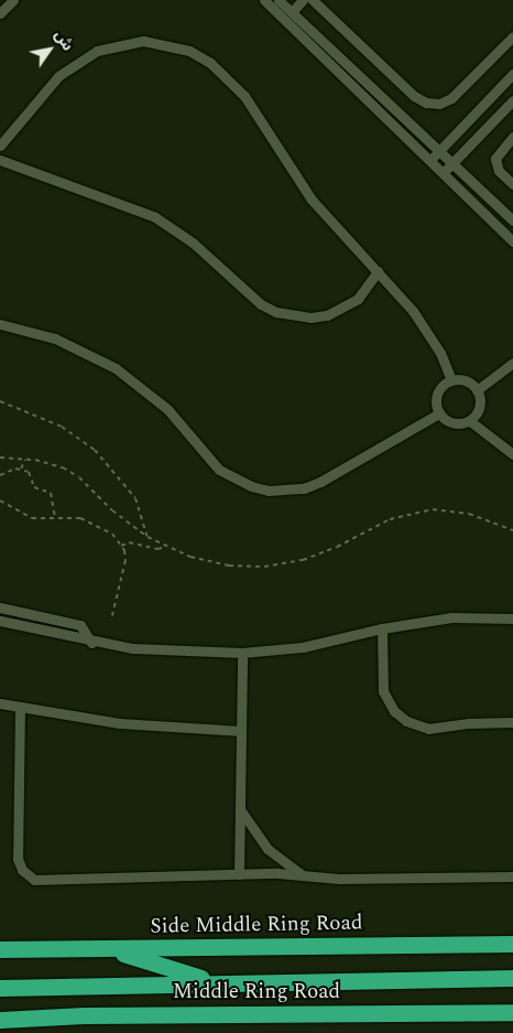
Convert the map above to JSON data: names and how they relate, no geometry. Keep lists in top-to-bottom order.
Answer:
{
  "streets": {
    "highway": ["Side Middle Ring Road", "Middle Ring Road"]
  },
  "north": "top right"
}
